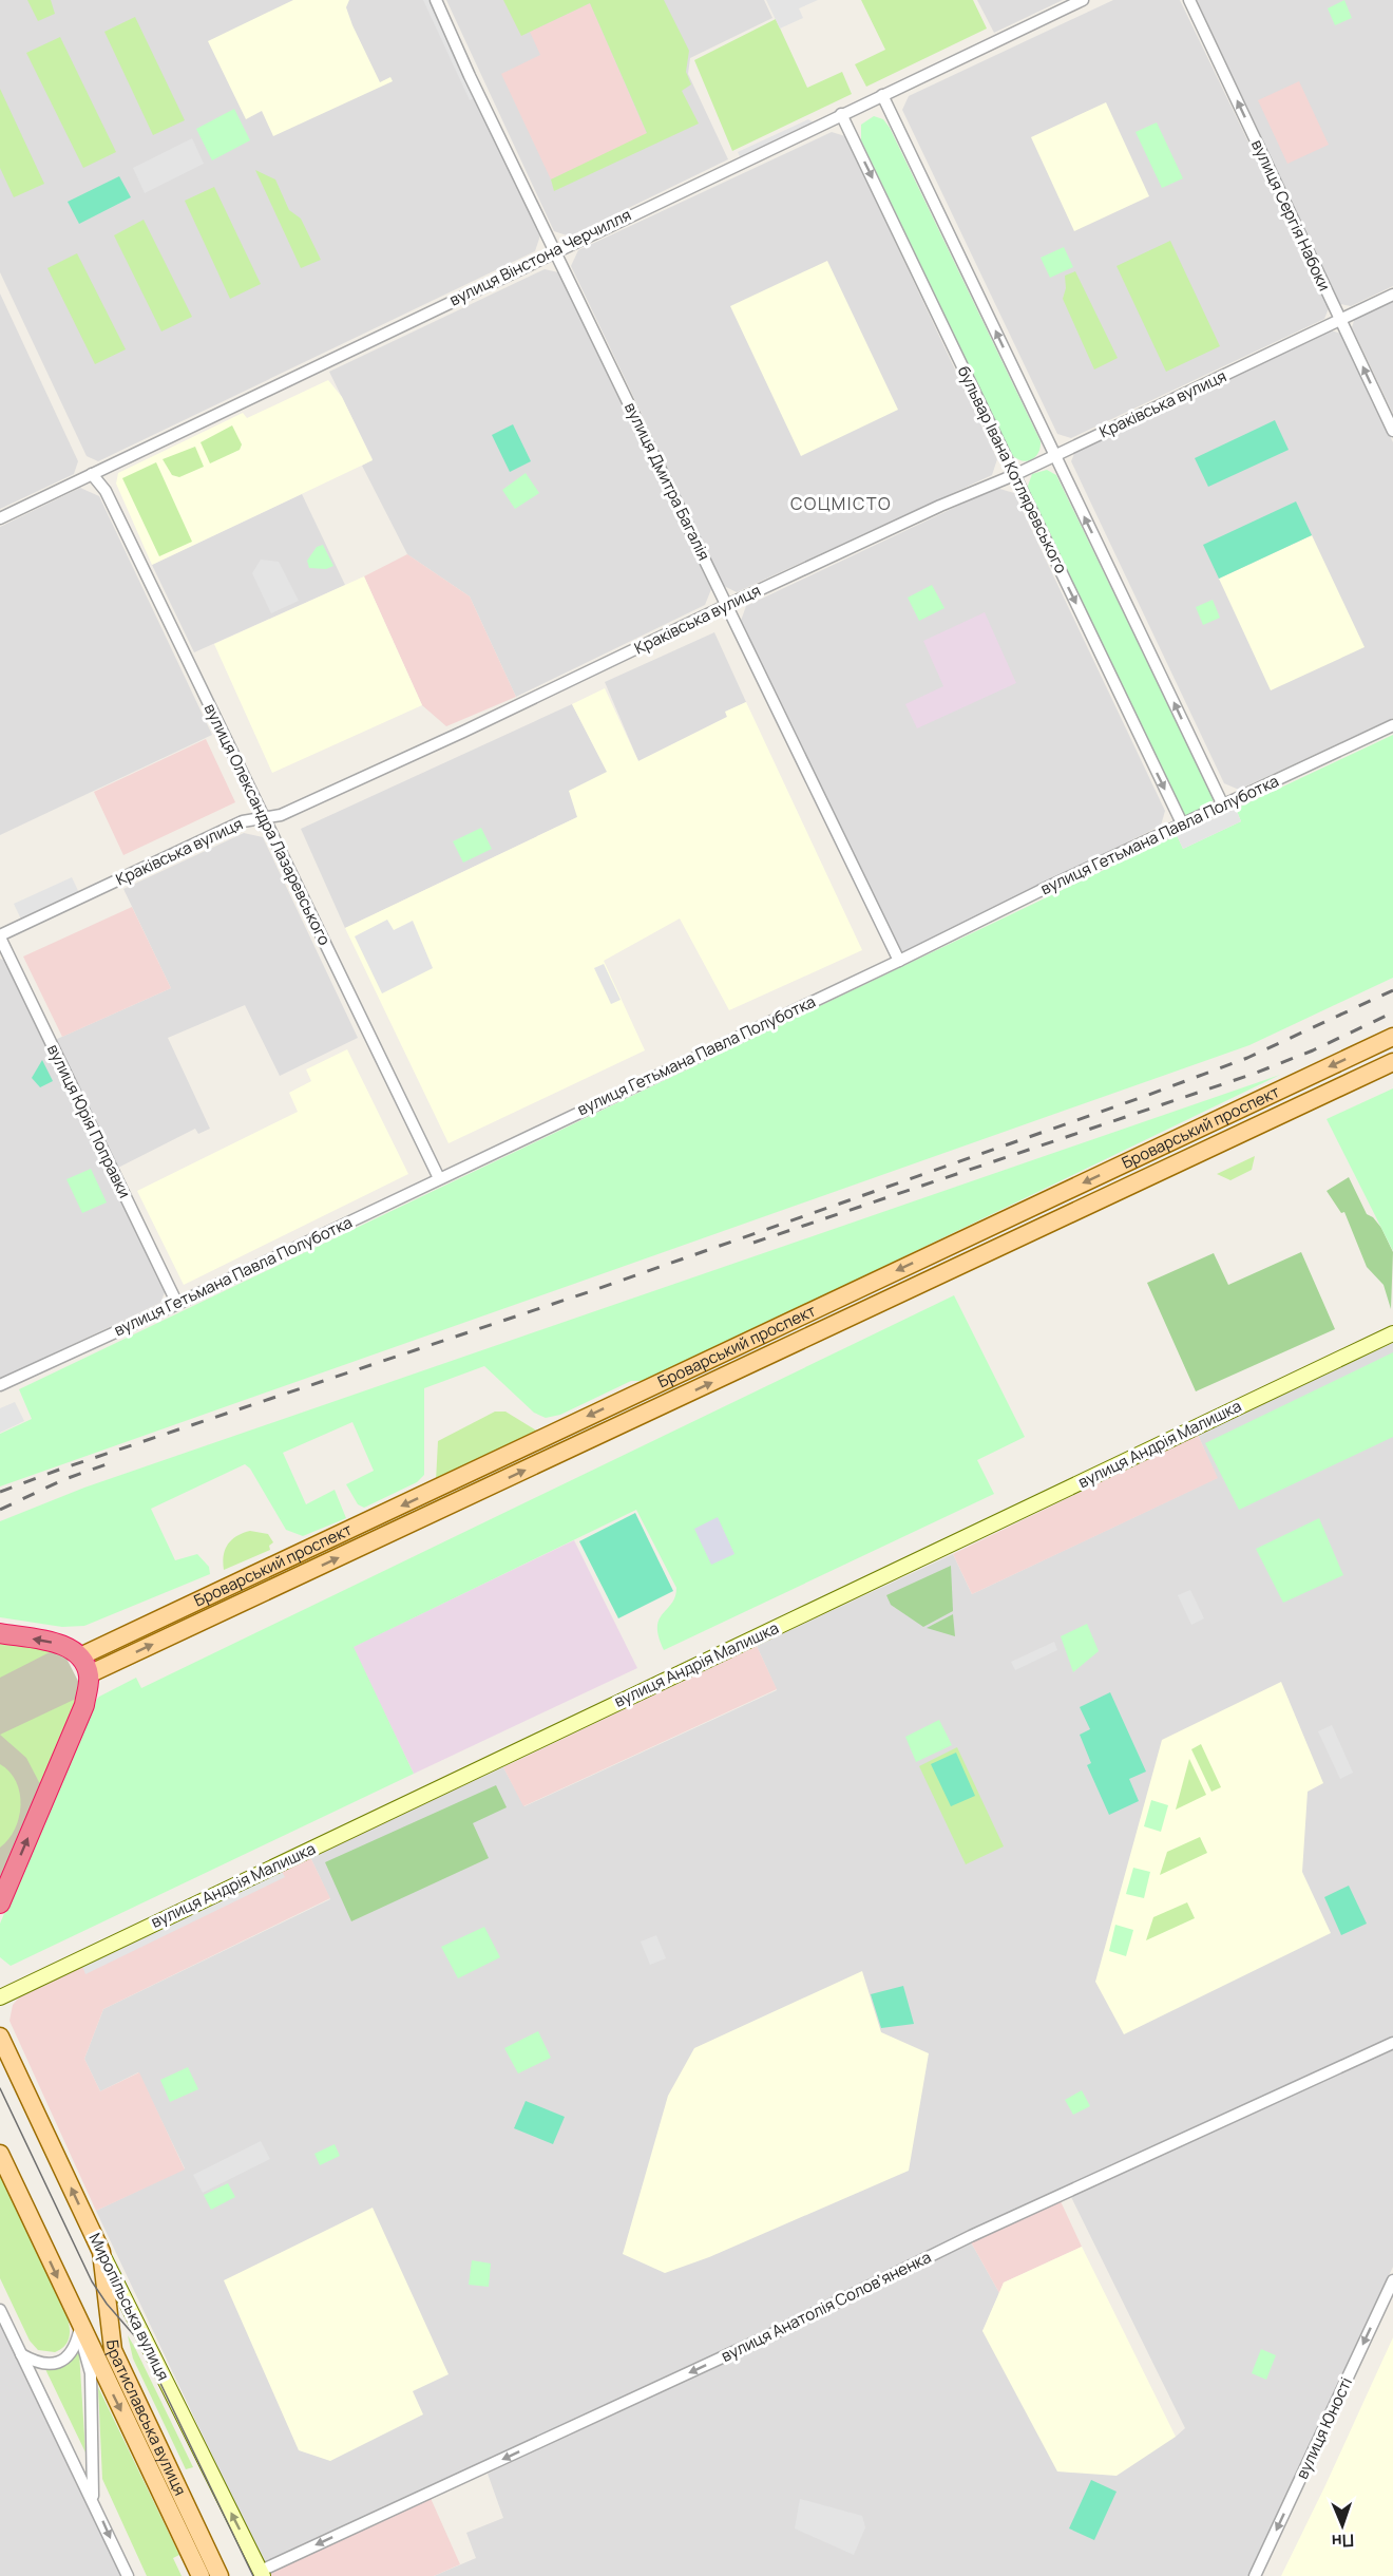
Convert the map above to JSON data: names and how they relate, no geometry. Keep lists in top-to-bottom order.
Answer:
{
  "streets": {
    "main road": ["Броварський проспект", "Миропільська вулиця", "Братиславська вулиця"],
    "street": [
      "вулиця Сергія Набоки",
      "вулиця Вінстона Черчилля",
      "Краківська вулиця",
      "бульвар Івана Котляревського",
      "вулиця Дмитра Багалія",
      "вулиця Олександра Лазаревського",
      "вулиця Гетьмана Павла Полуботка",
      "вулиця Юрія Поправки",
      "вулиця Андрія Малишка",
      "вулиця Анатолія Соловʼяненка",
      "вулиця Юності"
    ]
  },
  "crossings": [
    ["вулиця Сергія Набоки", "Краківська вулиця"],
    ["вулиця Вінстона Черчилля", "бульвар Івана Котляревського"],
    ["вулиця Вінстона Черчилля", "вулиця Дмитра Багалія"],
    ["вулиця Вінстона Черчилля", "вулиця Олександра Лазаревського"],
    ["Краківська вулиця", "бульвар Івана Котляревського"],
    ["Краківська вулиця", "вулиця Дмитра Багалія"],
    ["Краківська вулиця", "вулиця Олександра Лазаревського"],
    ["Краківська вулиця", "вулиця Юрія Поправки"],
    ["бульвар Івана Котляревського", "вулиця Гетьмана Павла Полуботка"],
    ["вулиця Дмитра Багалія", "вулиця Гетьмана Павла Полуботка"],
    ["вулиця Олександра Лазаревського", "вулиця Гетьмана Павла Полуботка"],
    ["вулиця Гетьмана Павла Полуботка", "вулиця Юрія Поправки"],
    ["Миропільська вулиця", "вулиця Анатолія Соловʼяненка"],
    ["Миропільська вулиця", "Братиславська вулиця"]
  ],
  "one_way": [
    "вулиця Сергія Набоки",
    "Миропільська вулиця",
    "вулиця Анатолія Соловʼяненка",
    "вулиця Юності"
  ],
  "districts": ["СОЦМІСТО"],
  "north": "bottom"
}
